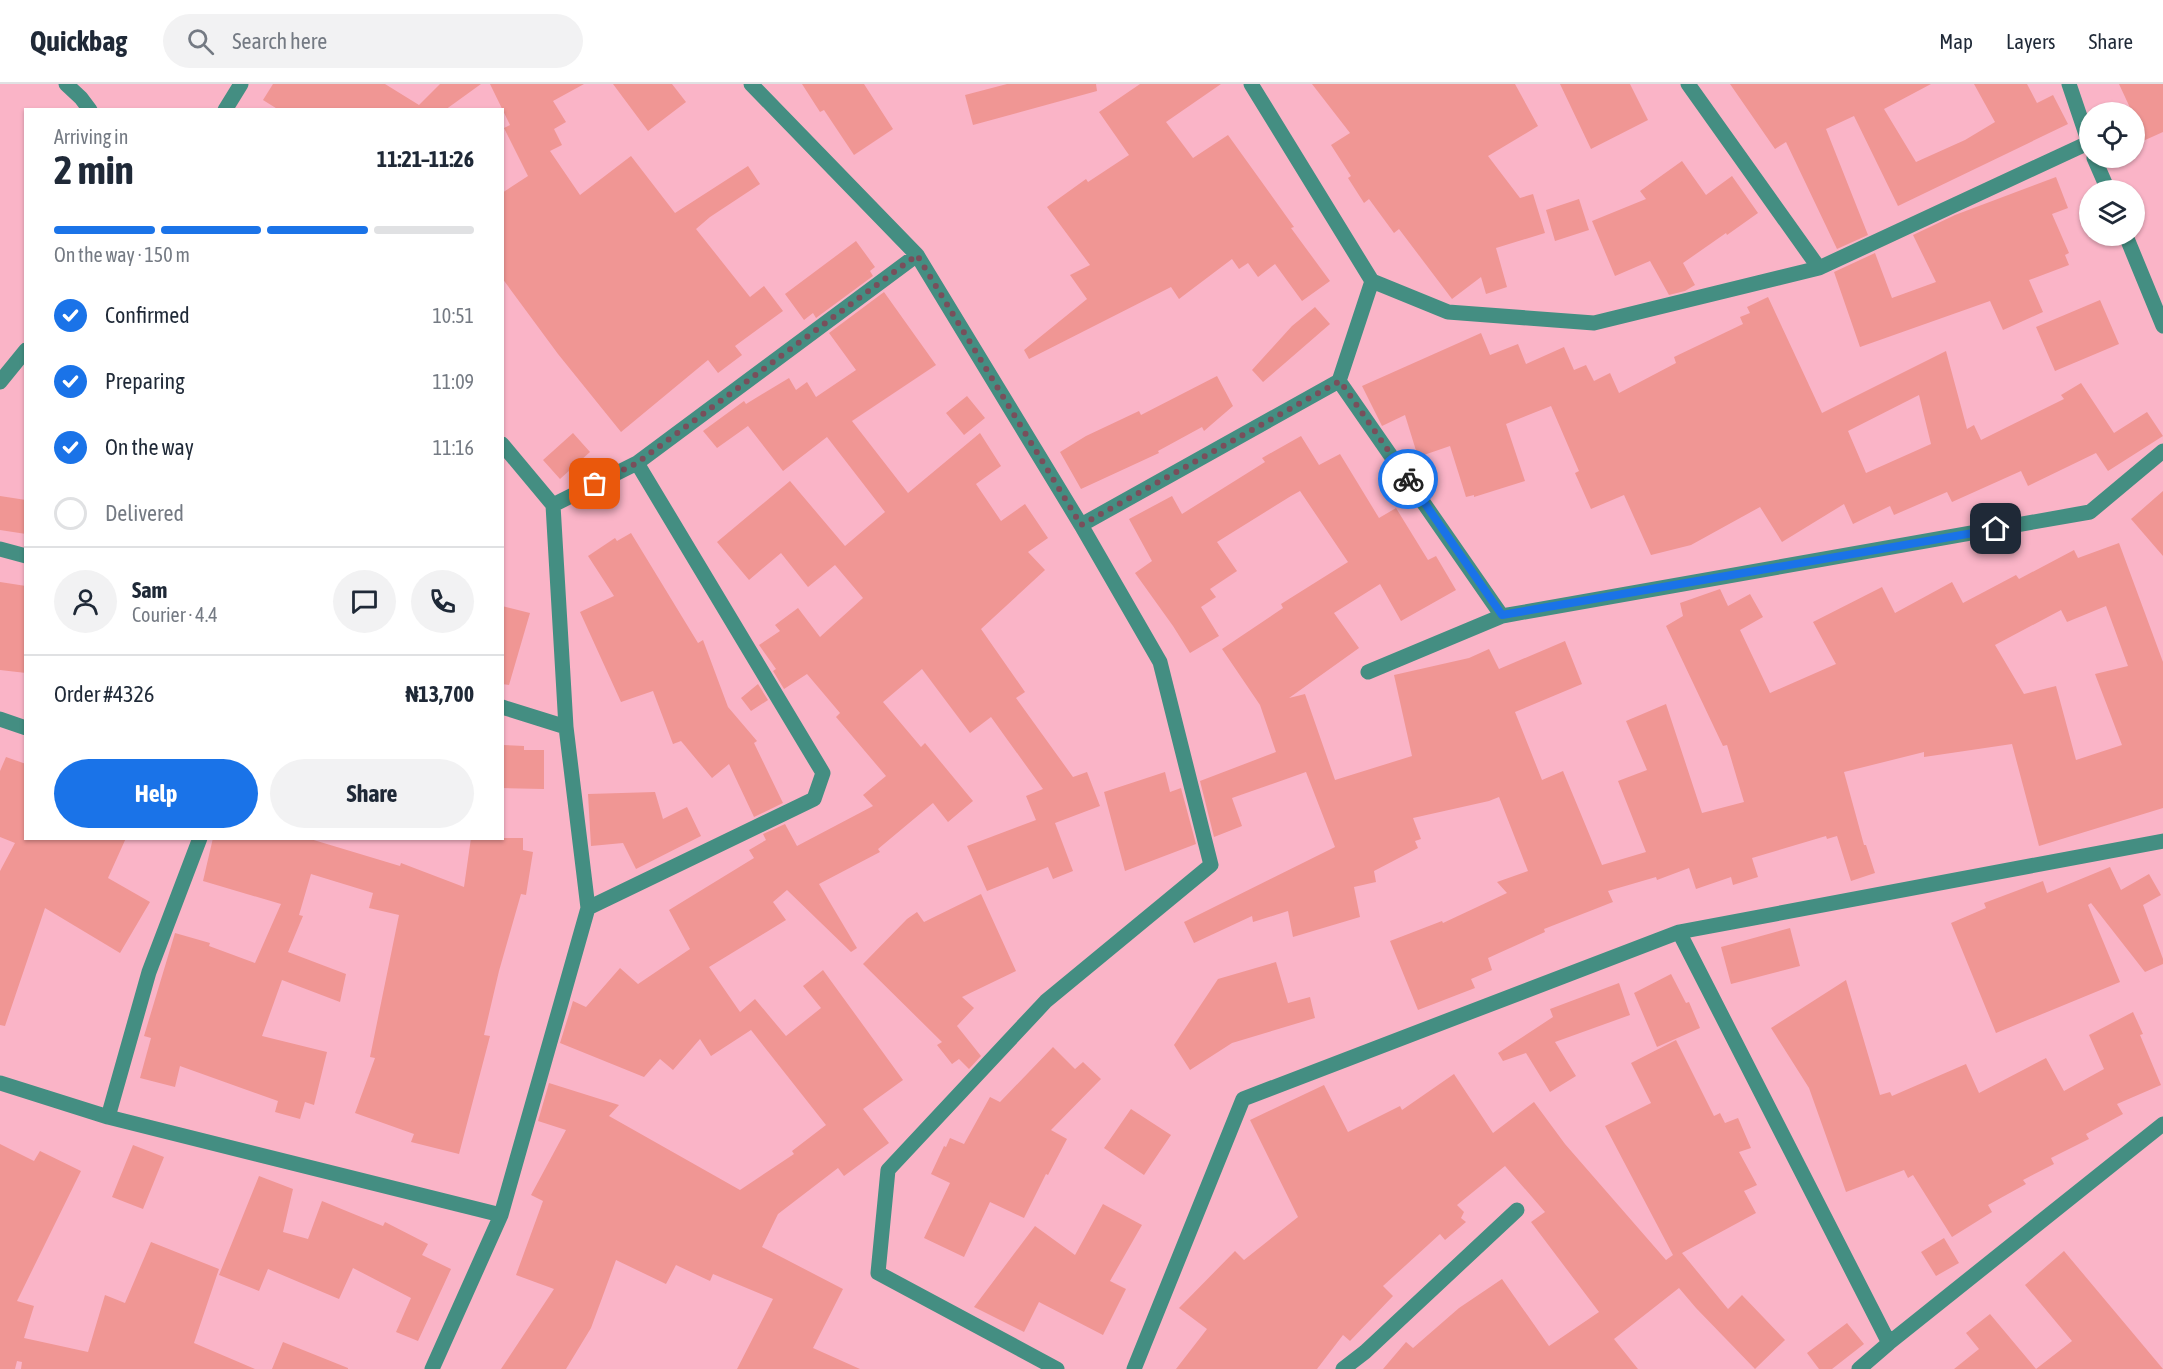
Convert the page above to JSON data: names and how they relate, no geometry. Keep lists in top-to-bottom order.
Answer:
{
  "page": {
    "header": "Quickbag",
    "search": "Search here",
    "nav": ["Map", "Layers", "Share"],
    "heading": ["2 min", "Arriving in", "11:21–11:26"],
    "panel": [
      "Sam",
      "Courier · 4.4",
      "Order #4326",
      "₦13,700"
    ],
    "bar": "On the way · 150 m",
    "list": [
      ["Confirmed", "10:51"],
      ["Preparing", "11:09"],
      ["On the way", "11:16"],
      "Delivered"
    ],
    "buttons": ["Help", "Share"]
  }
}
